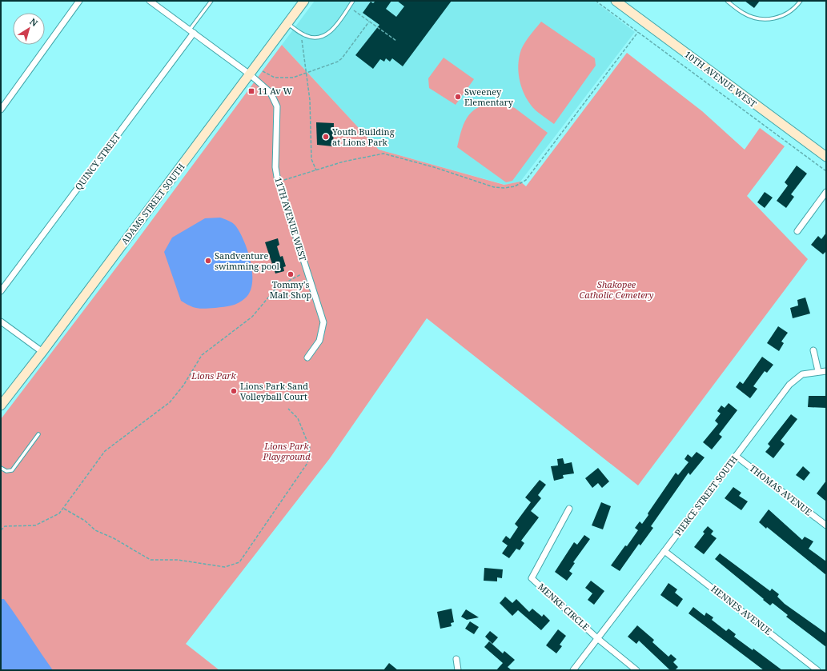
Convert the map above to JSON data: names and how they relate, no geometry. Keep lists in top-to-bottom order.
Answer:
{
  "streets": {
    "street": [
      "10TH AVENUE WEST",
      "QUINCY STREET",
      "ADAMS STREET SOUTH",
      "11TH AVENUE WEST",
      "THOMAS AVENUE",
      "PIERCE STREET SOUTH",
      "MENKE CIRCLE",
      "HENNES AVENUE"
    ]
  },
  "crossings": [
    ["QUINCY STREET", "11TH AVENUE WEST"],
    ["ADAMS STREET SOUTH", "11TH AVENUE WEST"],
    ["THOMAS AVENUE", "PIERCE STREET SOUTH"],
    ["PIERCE STREET SOUTH", "MENKE CIRCLE"],
    ["PIERCE STREET SOUTH", "HENNES AVENUE"]
  ],
  "parks": ["Shakopee Catholic Cemetery", "Lions Park", "Lions Park Playground"],
  "places": {
    "transit": ["11 Av W"],
    "other": [
      "Sweeney Elementary",
      "Youth Building at Lions Park",
      "Sandventure swimming pool",
      "Tommy's Malt Shop",
      "Lions Park Sand Volleyball Court"
    ]
  },
  "north": "top right"
}
